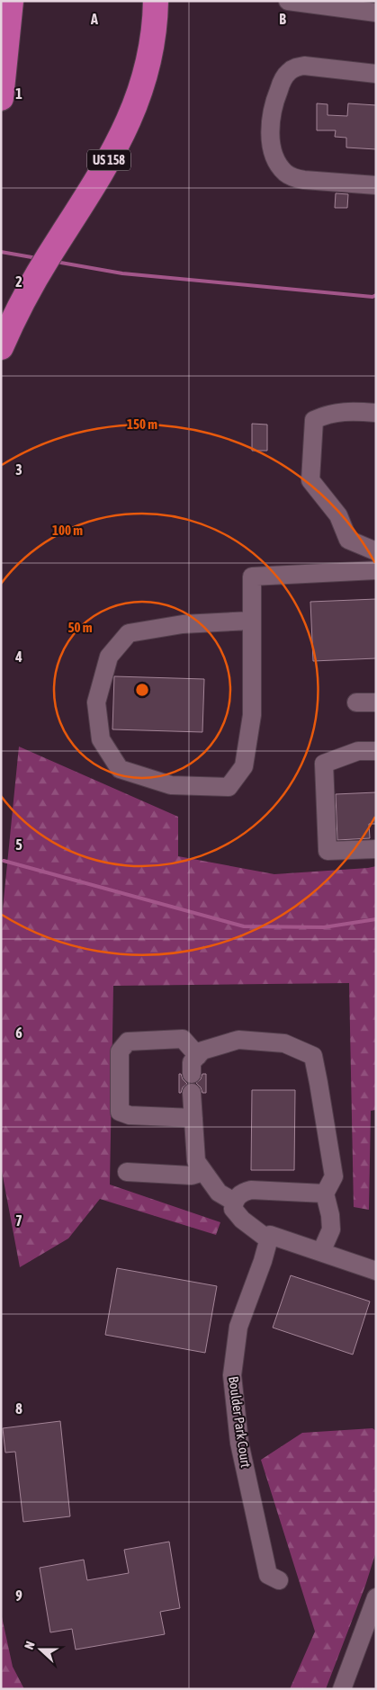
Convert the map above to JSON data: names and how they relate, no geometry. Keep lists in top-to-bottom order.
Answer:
{
  "streets": {
    "highway": ["US 158"],
    "street": ["Boulder Park Court"]
  },
  "north": "left",
  "grid": {
    "columns": ["A", "B"],
    "rows": [
      "1",
      "2",
      "3",
      "4",
      "5",
      "6",
      "7",
      "8",
      "9"
    ]
  },
  "rings": ["150 m", "100 m", "50 m"]
}
